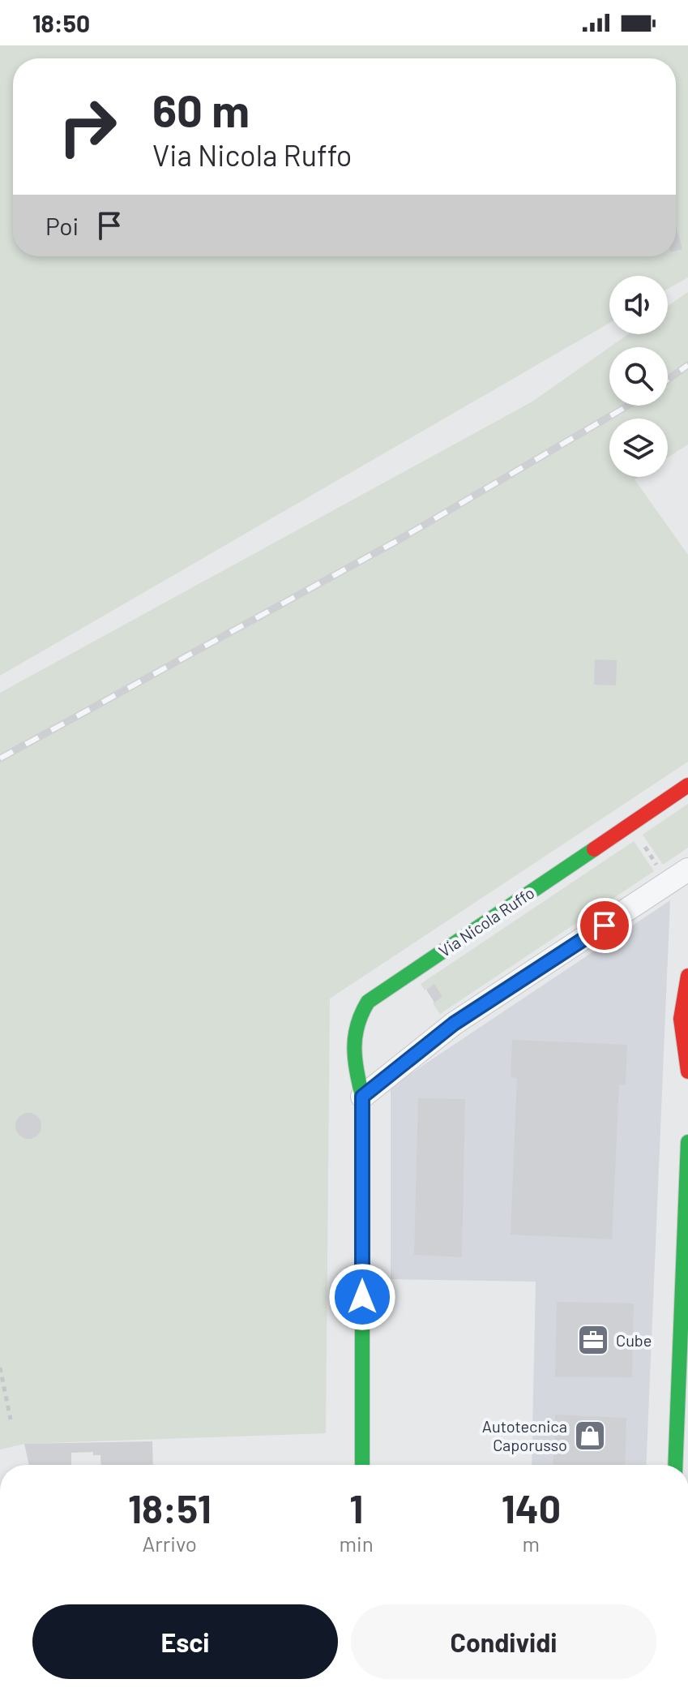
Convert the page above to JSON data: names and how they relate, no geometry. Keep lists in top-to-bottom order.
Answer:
{
  "streets": {
    "street": ["Via Nicola Ruffo"]
  },
  "places": {
    "office": ["Cube"],
    "shop": ["Autotecnica Caporusso"]
  },
  "page": {
    "status": "18:50",
    "turn": ["60 m", "Via Nicola Ruffo"],
    "then": "Poi",
    "eta": [
      "18:51",
      "Arrivo",
      "1",
      "min",
      "140",
      "m"
    ],
    "buttons": ["Esci", "Condividi"]
  }
}
